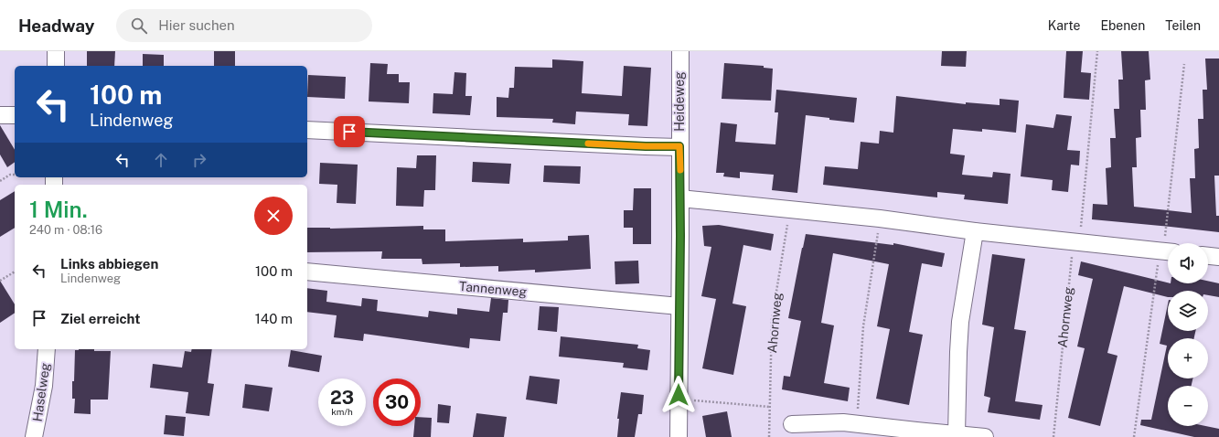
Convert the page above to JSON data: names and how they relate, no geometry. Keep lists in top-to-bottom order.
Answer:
{
  "streets": {
    "street": ["Heideweg", "Tannenweg", "Haselweg"],
    "path": ["Ahornweg"]
  },
  "crossings": [
    ["Heideweg", "Tannenweg"]
  ],
  "page": {
    "header": "Headway",
    "search": "Hier suchen",
    "nav": ["Karte", "Ebenen", "Teilen"],
    "turn": ["100 m", "Lindenweg"],
    "heading": ["1 Min.", "240 m · 08:16"],
    "map_buttons": ["+", "−"],
    "list": [
      {
        "name": "Links abbiegen",
        "note": "Lindenweg",
        "value": "100 m"
      },
      {
        "name": "Ziel erreicht",
        "value": "140 m"
      }
    ],
    "speed": "23 km/h",
    "limit": "30"
  }
}
